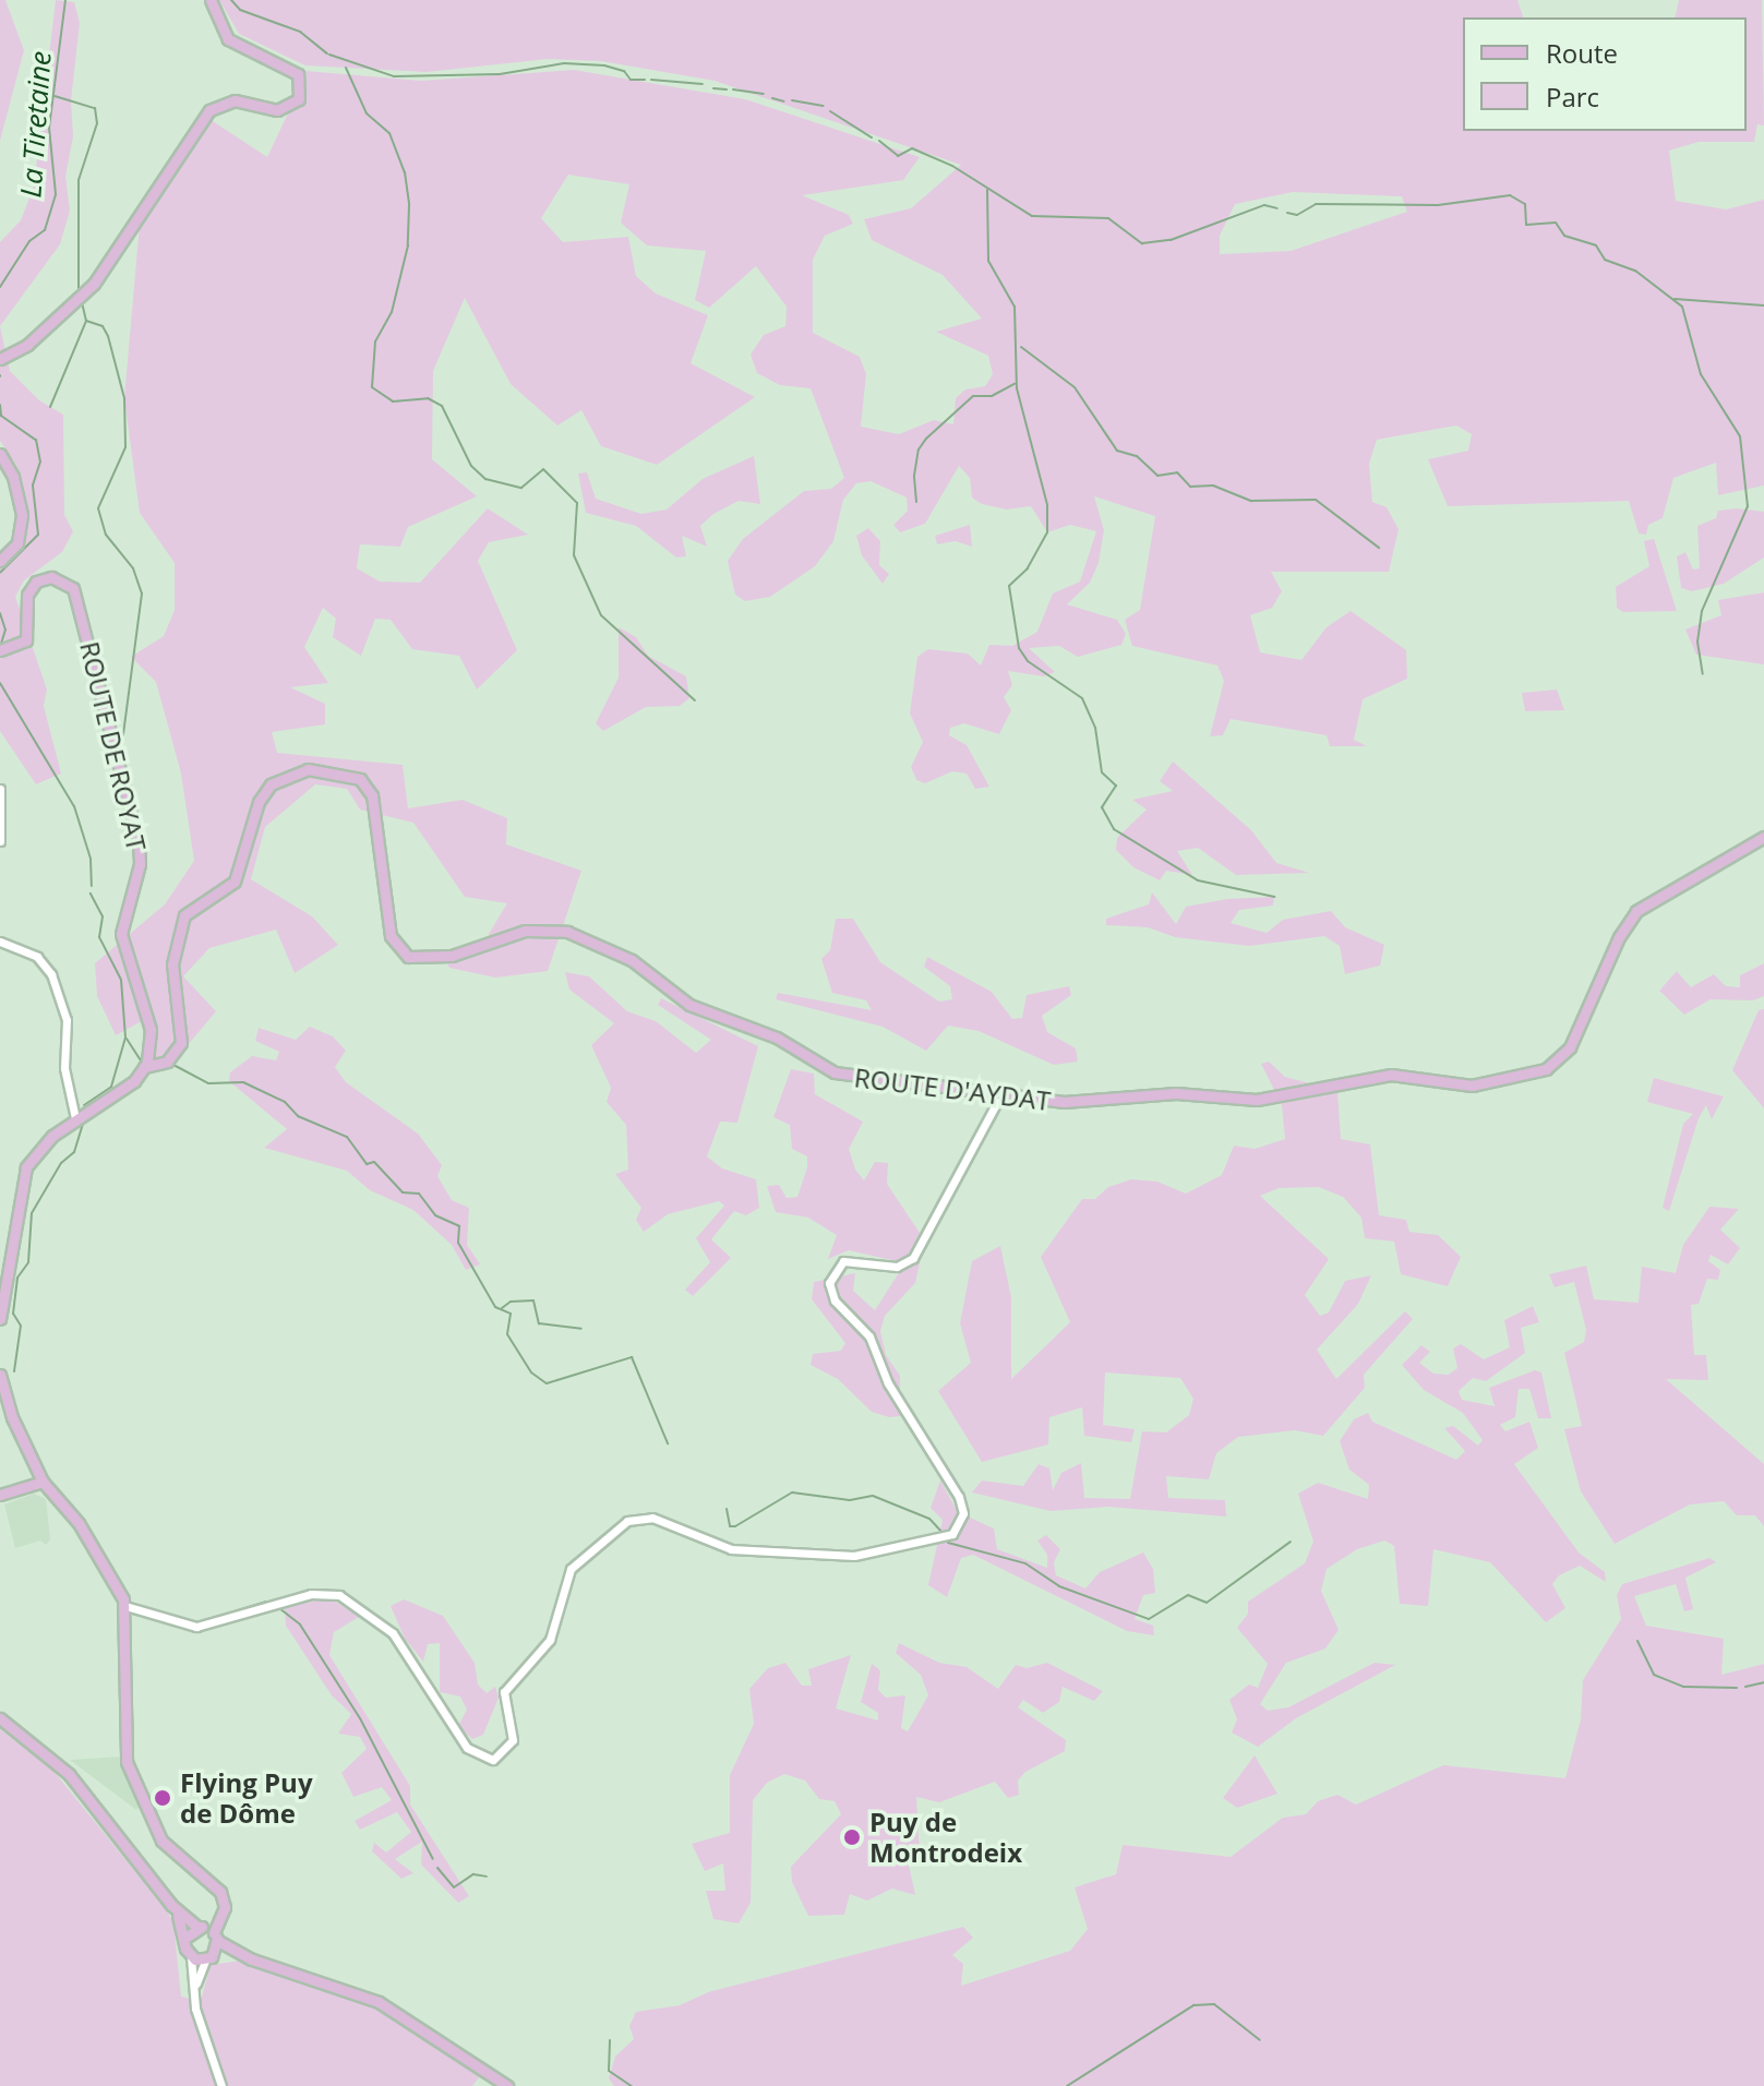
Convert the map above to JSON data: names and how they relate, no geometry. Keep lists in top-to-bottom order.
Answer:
{
  "streets": {
    "main road": ["ROUTE DE ROYAT", "ROUTE D'AYDAT"]
  },
  "crossings": [
    ["ROUTE DE ROYAT", "ROUTE D'AYDAT"]
  ],
  "water": ["La Tiretaine"],
  "places": ["Flying Puy de Dôme", "Puy de Montrodeix"],
  "legend": ["Route", "Parc"]
}
